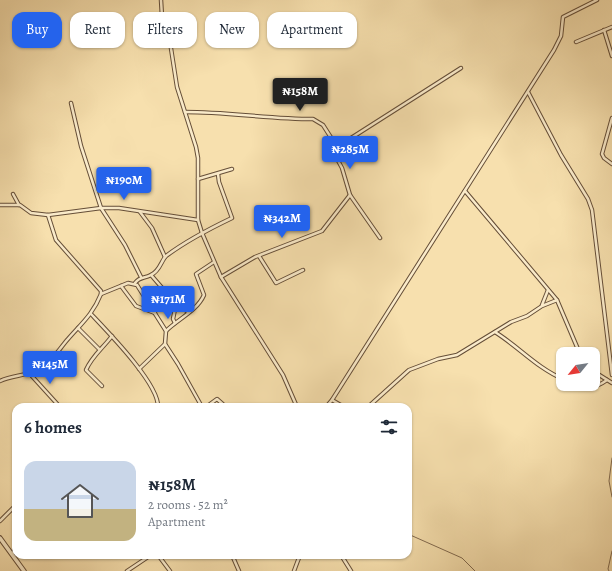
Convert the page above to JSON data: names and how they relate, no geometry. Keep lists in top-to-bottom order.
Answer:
{
  "north": "bottom left",
  "page": {
    "chip": [
      "Buy",
      "Rent",
      "Filters",
      "New",
      "Apartment"
    ],
    "price": [
      "₦158M",
      "₦285M",
      "₦190M",
      "₦342M",
      "₦171M",
      "₦145M"
    ],
    "heading": "6 homes",
    "list": [
      {
        "name": "₦158M",
        "note": "2 rooms · 52 m² · Apartment"
      }
    ]
  }
}
